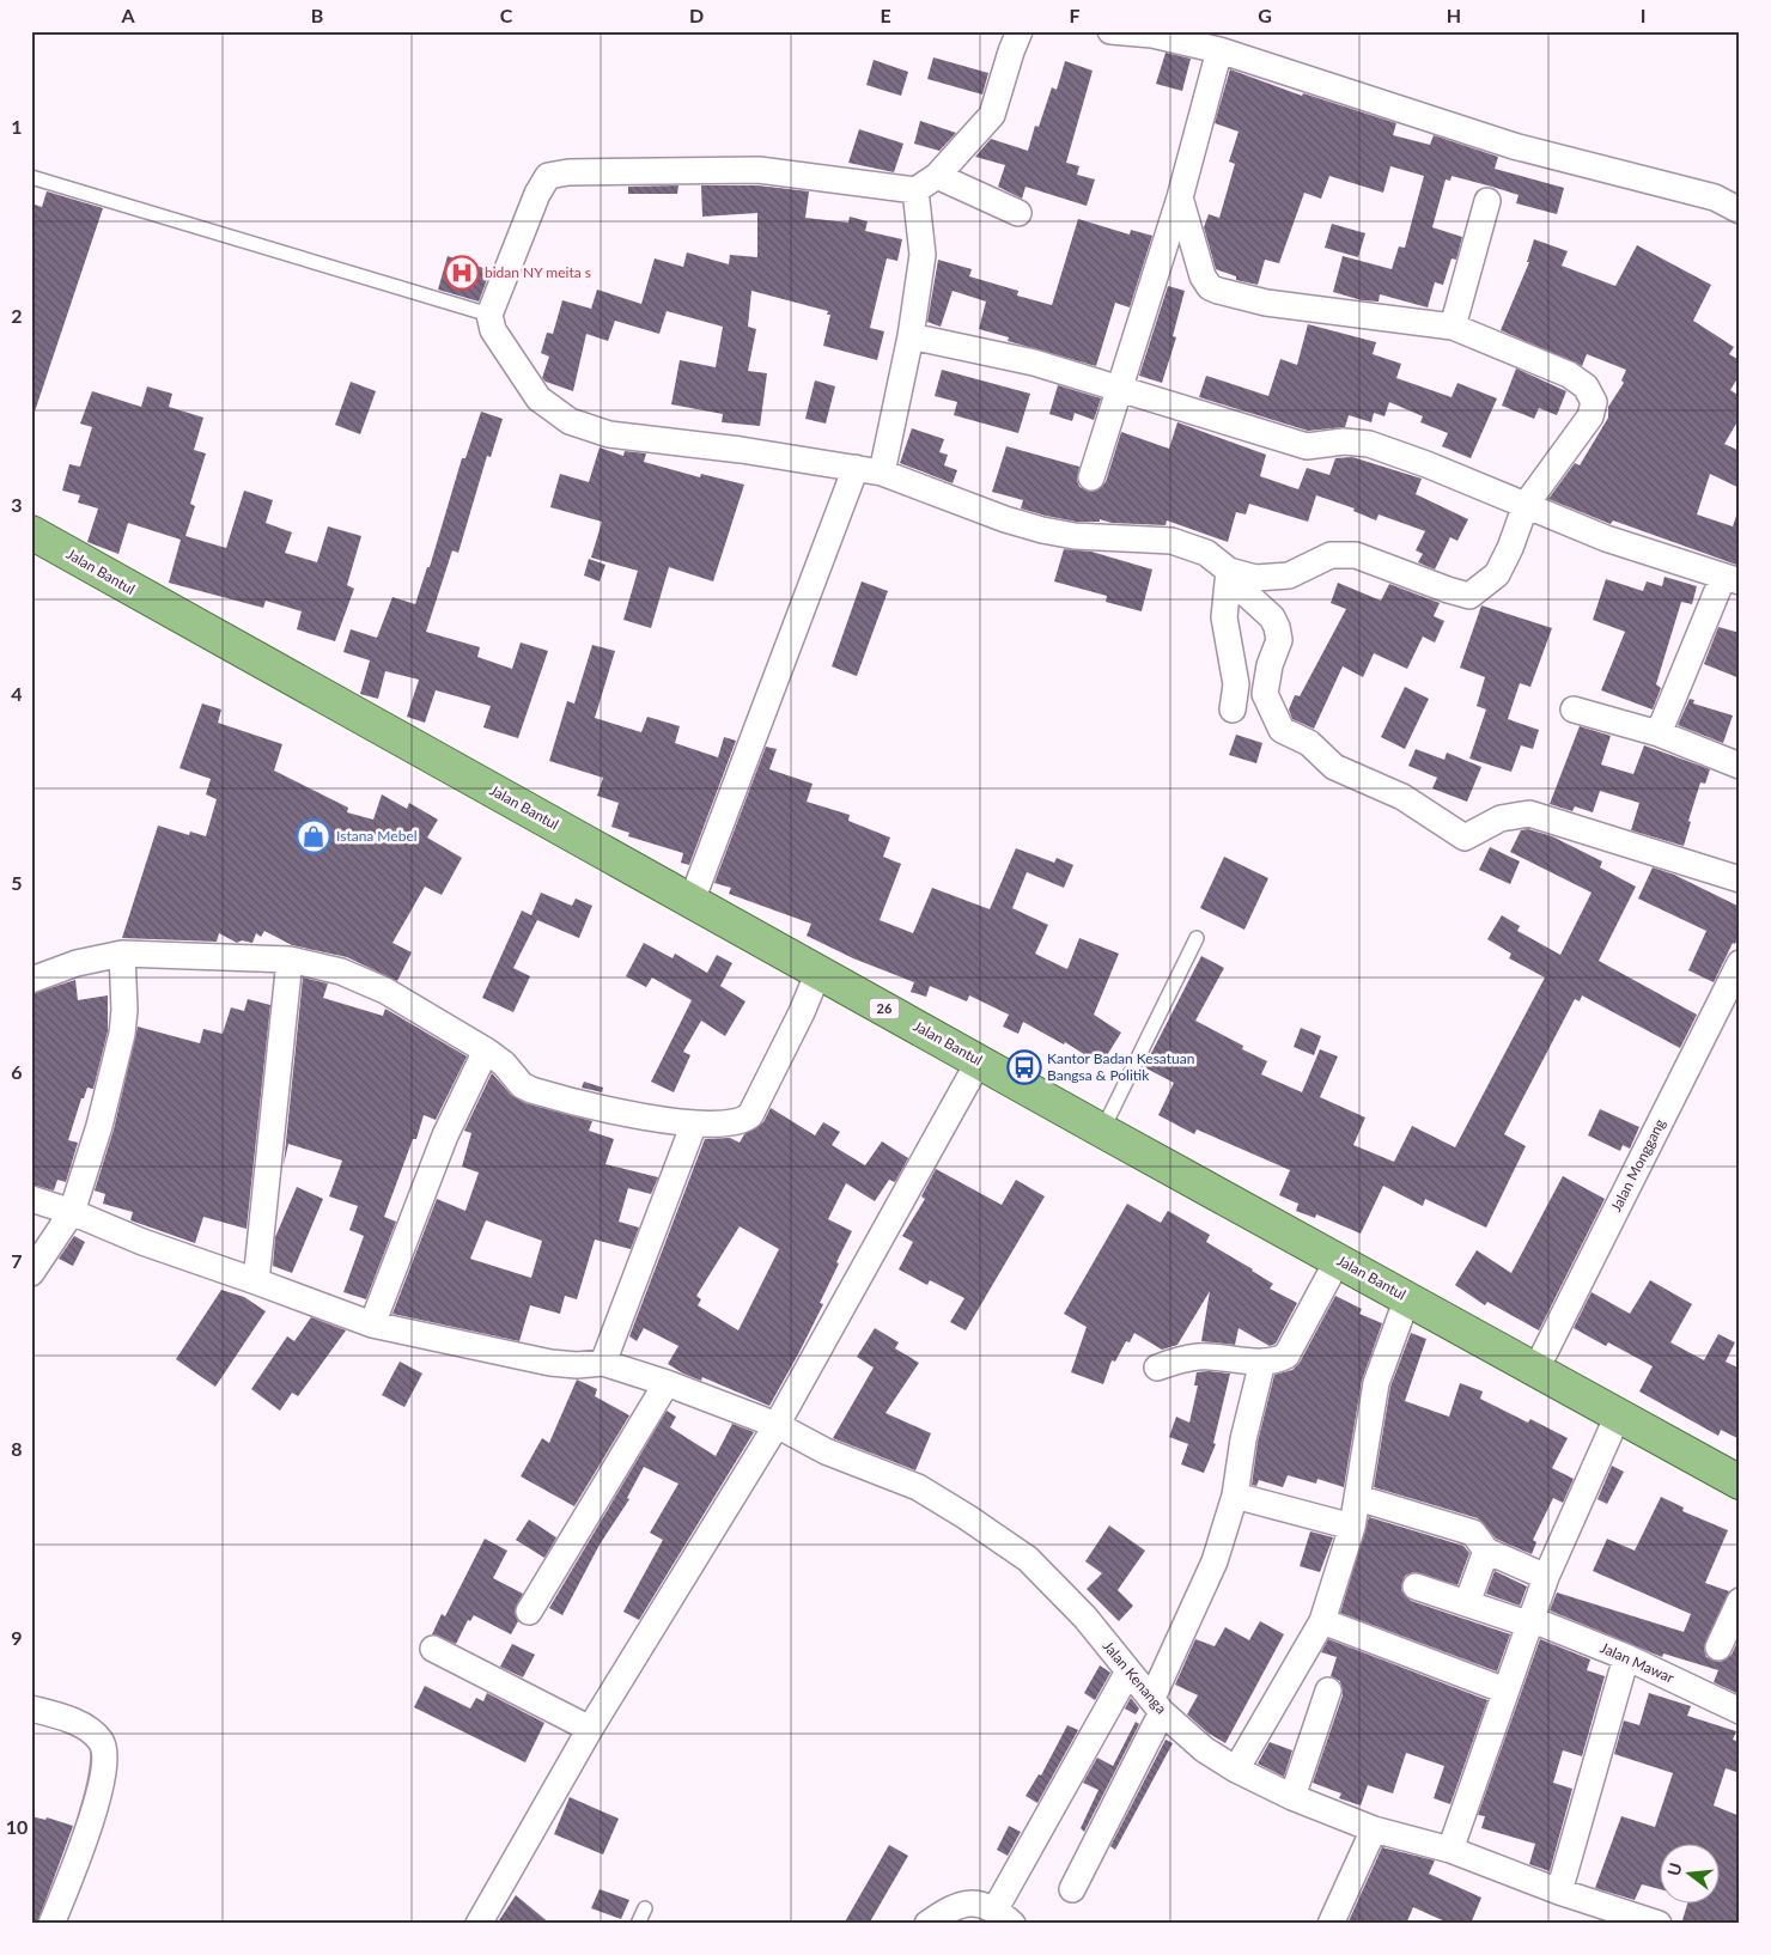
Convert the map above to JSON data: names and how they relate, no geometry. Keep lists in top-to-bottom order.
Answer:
{
  "streets": {
    "main road": ["Jalan Bantul", "26"],
    "street": ["Jalan Monggang", "Jalan Mawar", "Jalan Kenanga"]
  },
  "crossings": [
    ["Jalan Bantul", "Jalan Monggang"]
  ],
  "places": {
    "hospital": ["bidan NY meita s"],
    "shop": ["Istana Mebel"],
    "bus stop": ["Kantor Badan Kesatuan Bangsa & Politik"]
  },
  "north": "left",
  "grid": {
    "columns": [
      "A",
      "B",
      "C",
      "D",
      "E",
      "F",
      "G",
      "H",
      "I"
    ],
    "rows": [
      "1",
      "2",
      "3",
      "4",
      "5",
      "6",
      "7",
      "8",
      "9",
      "10"
    ]
  }
}
